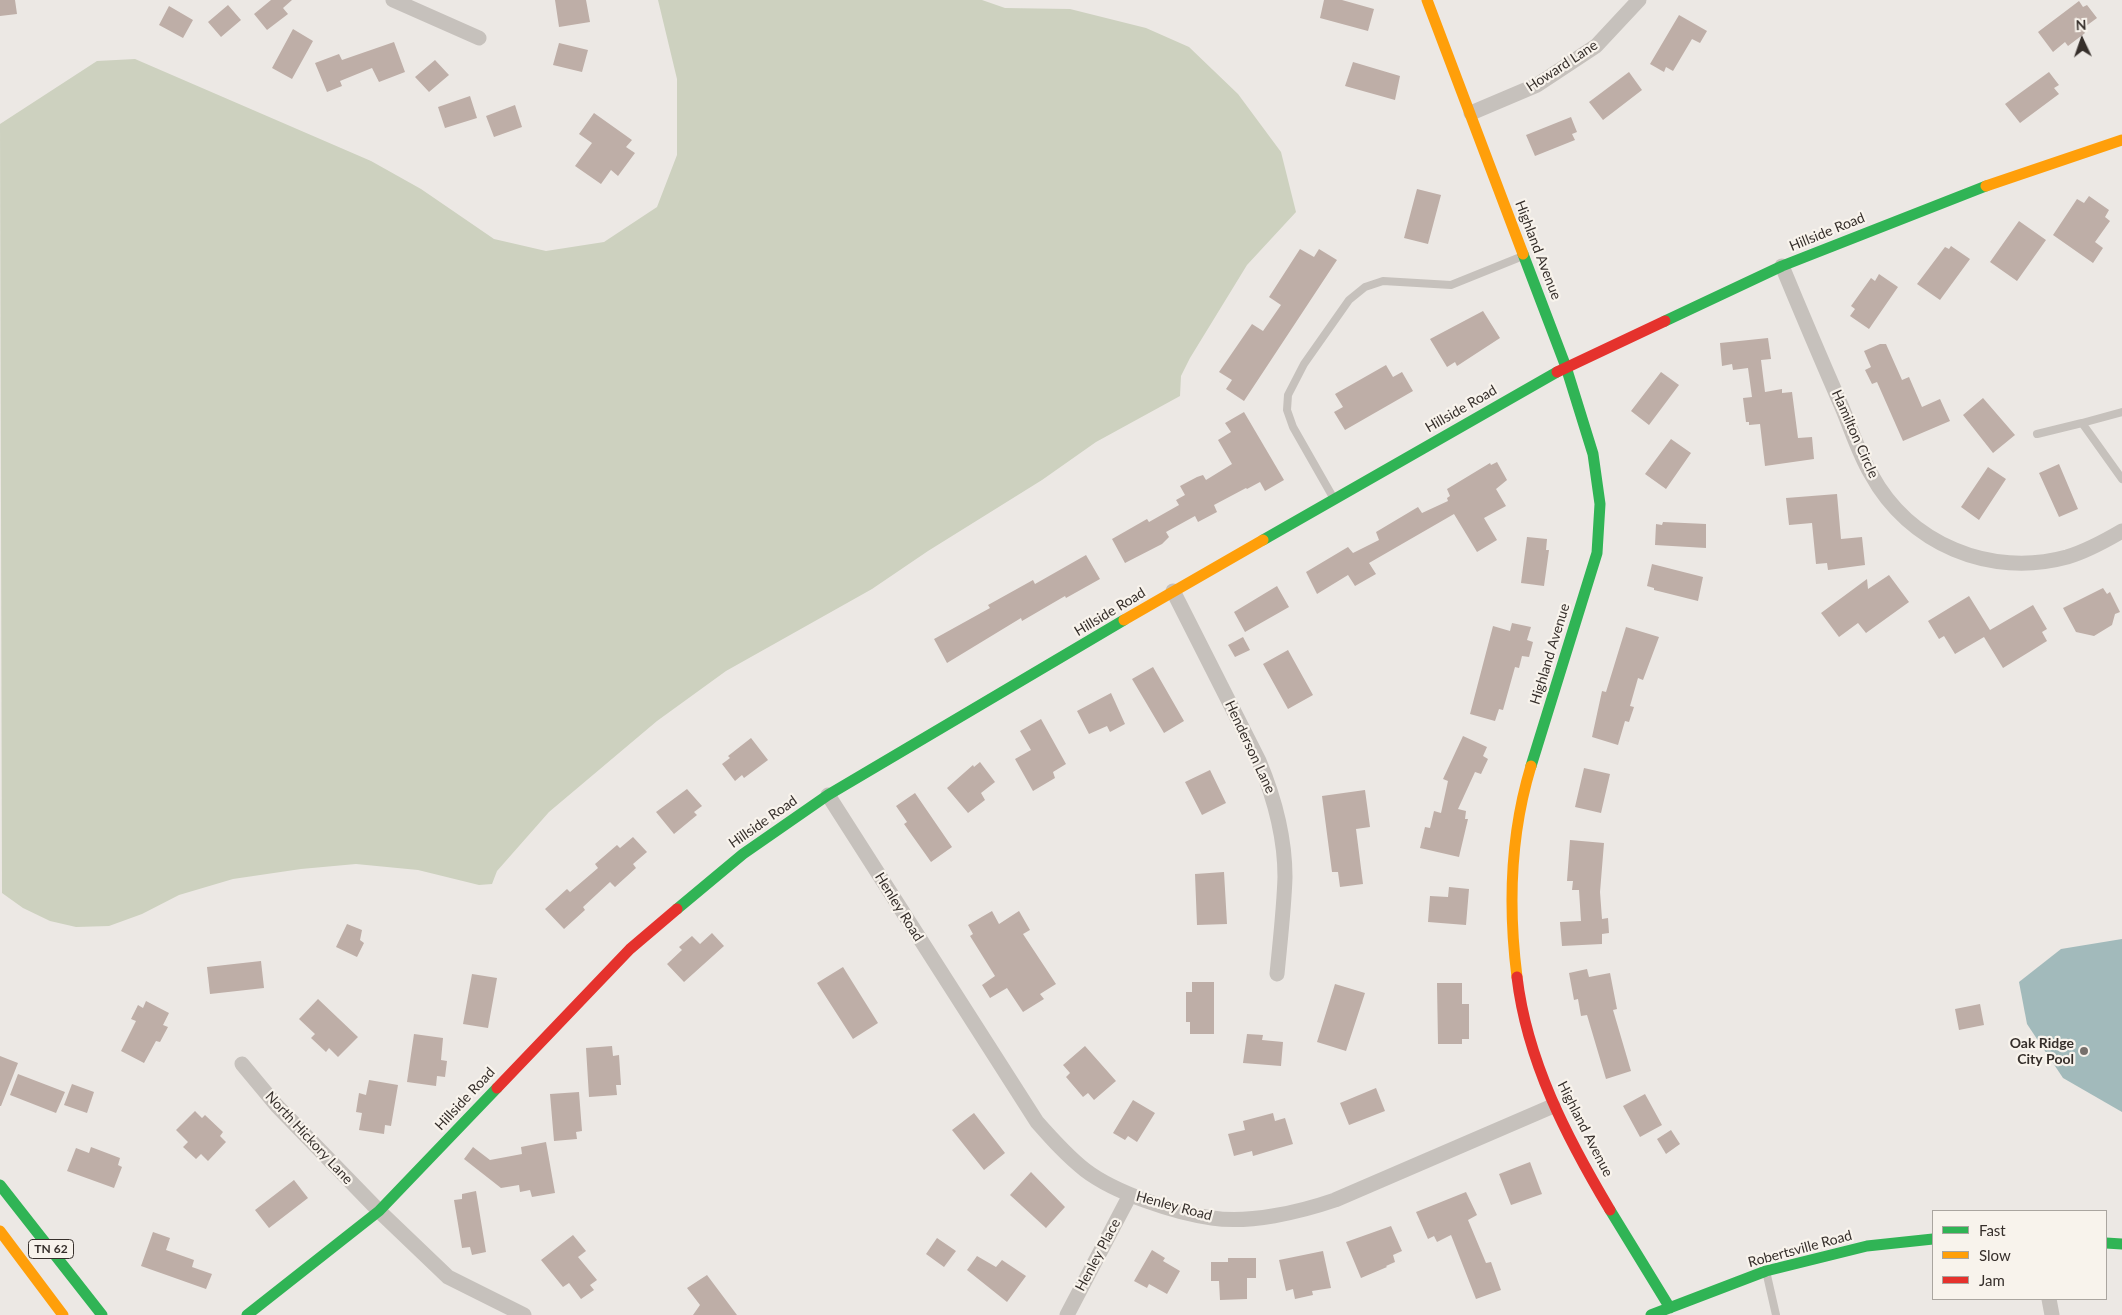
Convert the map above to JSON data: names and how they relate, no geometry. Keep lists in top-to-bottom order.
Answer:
{
  "streets": {
    "main road": [
      "Hillside Road",
      "Highland Avenue",
      "TN 62",
      "Robertsville Road"
    ],
    "street": [
      "Howard Lane",
      "Hamilton Circle",
      "Henderson Lane",
      "Henley Road",
      "North Hickory Lane",
      "Henley Place"
    ]
  },
  "crossings": [
    ["Howard Lane", "Highland Avenue"],
    ["Hillside Road", "Highland Avenue"],
    ["Hillside Road", "Hamilton Circle"],
    ["Hillside Road", "Henderson Lane"],
    ["Hillside Road", "Henley Road"],
    ["Hillside Road", "North Hickory Lane"],
    ["Highland Avenue", "Henley Road"],
    ["Highland Avenue", "Robertsville Road"],
    ["Henley Road", "Henley Place"]
  ],
  "places": ["Oak Ridge City Pool"],
  "legend": ["Fast", "Slow", "Jam"],
  "north": "top"
}
